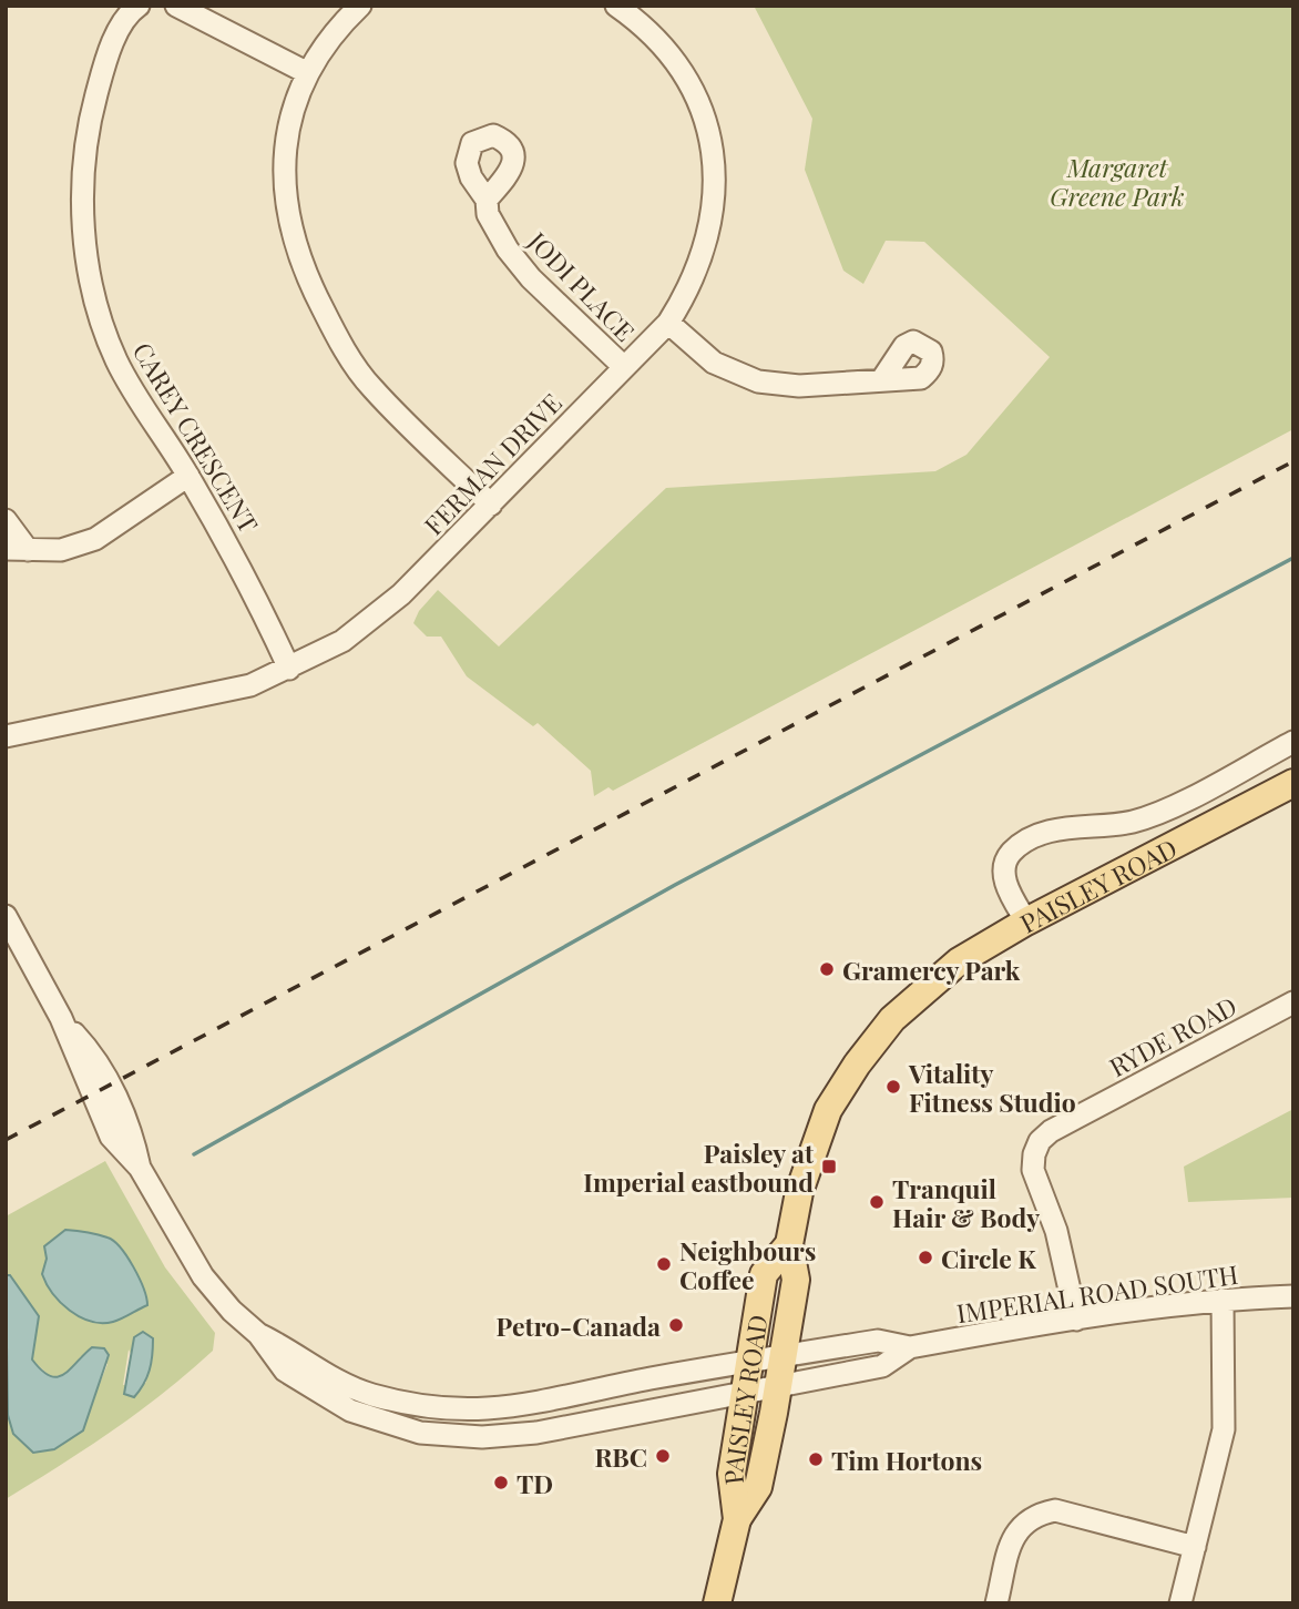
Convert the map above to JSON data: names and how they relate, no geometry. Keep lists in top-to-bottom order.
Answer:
{
  "streets": {
    "main road": ["PAISLEY ROAD"],
    "street": [
      "JODI PLACE",
      "CAREY CRESCENT",
      "FERMAN DRIVE",
      "RYDE ROAD",
      "IMPERIAL ROAD SOUTH"
    ]
  },
  "crossings": [
    ["JODI PLACE", "FERMAN DRIVE"],
    ["CAREY CRESCENT", "FERMAN DRIVE"],
    ["PAISLEY ROAD", "IMPERIAL ROAD SOUTH"],
    ["RYDE ROAD", "IMPERIAL ROAD SOUTH"]
  ],
  "parks": ["Margaret Greene Park"],
  "places": {
    "other": [
      "Gramercy Park",
      "Vitality Fitness Studio",
      "Tranquil Hair & Body",
      "Circle K",
      "Neighbours Coffee",
      "Petro-Canada",
      "RBC",
      "Tim Hortons",
      "TD"
    ],
    "transit": ["Paisley at Imperial eastbound"]
  }
}
